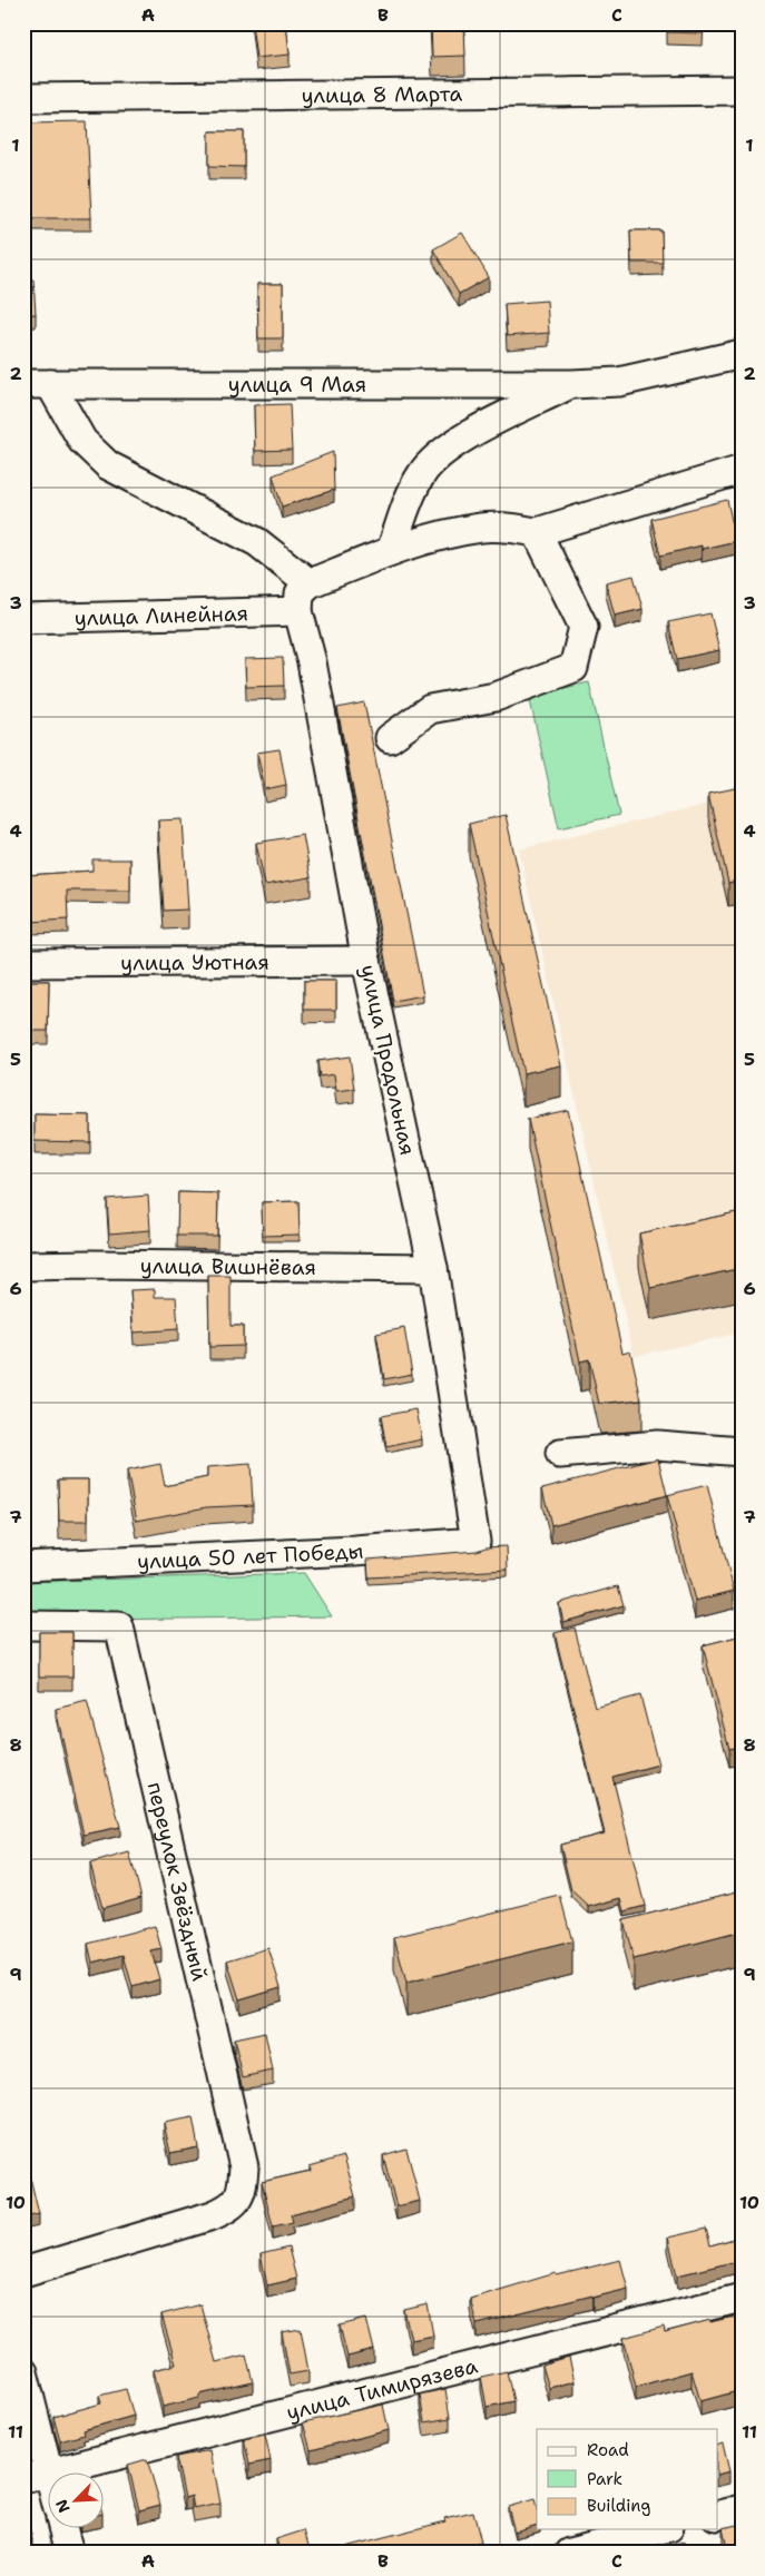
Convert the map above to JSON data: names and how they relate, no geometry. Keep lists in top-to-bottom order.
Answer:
{
  "streets": {
    "street": [
      "улица 8 Марта",
      "улица 9 Мая",
      "улица Линейная",
      "улица Уютная",
      "улица Продольная",
      "улица Вишнёвая",
      "улица 50 лет Победы",
      "переулок Звёздный",
      "улица Тимирязева"
    ]
  },
  "crossings": [
    ["улица Линейная", "улица Продольная"],
    ["улица Уютная", "улица Продольная"],
    ["улица Продольная", "улица Вишнёвая"],
    ["улица Продольная", "улица 50 лет Победы"]
  ],
  "legend": ["Road", "Park", "Building"],
  "north": "bottom left",
  "grid": {
    "columns": ["A", "B", "C"],
    "rows": [
      "1",
      "2",
      "3",
      "4",
      "5",
      "6",
      "7",
      "8",
      "9",
      "10",
      "11"
    ]
  }
}
